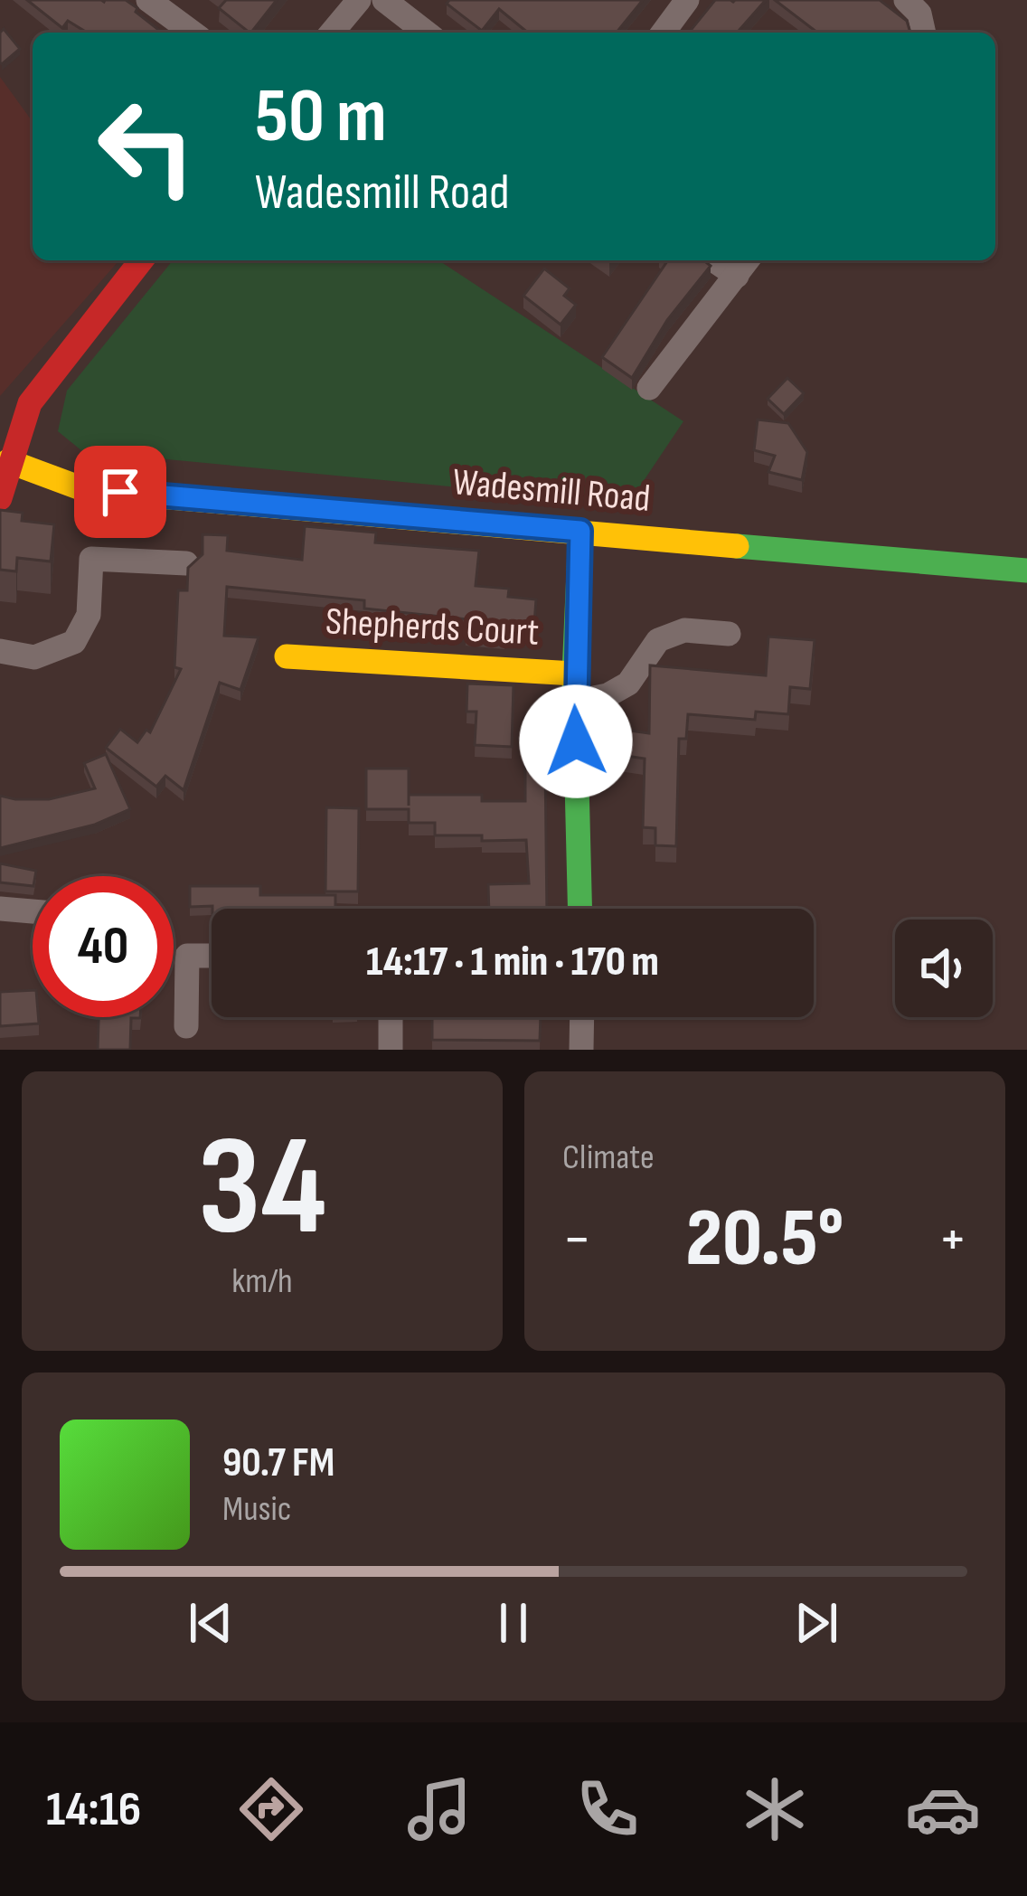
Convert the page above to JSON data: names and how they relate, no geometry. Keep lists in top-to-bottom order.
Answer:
{
  "streets": {
    "main road": ["Wadesmill Road", "Shepherds Court"]
  },
  "page": {
    "turn": ["50 m", "Wadesmill Road"],
    "limit": "40",
    "trip": "14:17 · 1 min · 170 m",
    "tile": [
      ["34", "km/h"],
      "Climate"
    ],
    "heat": ["−", "20.5°", "+"],
    "song": ["90.7 FM", "Music"],
    "tabs": "14:16"
  }
}
